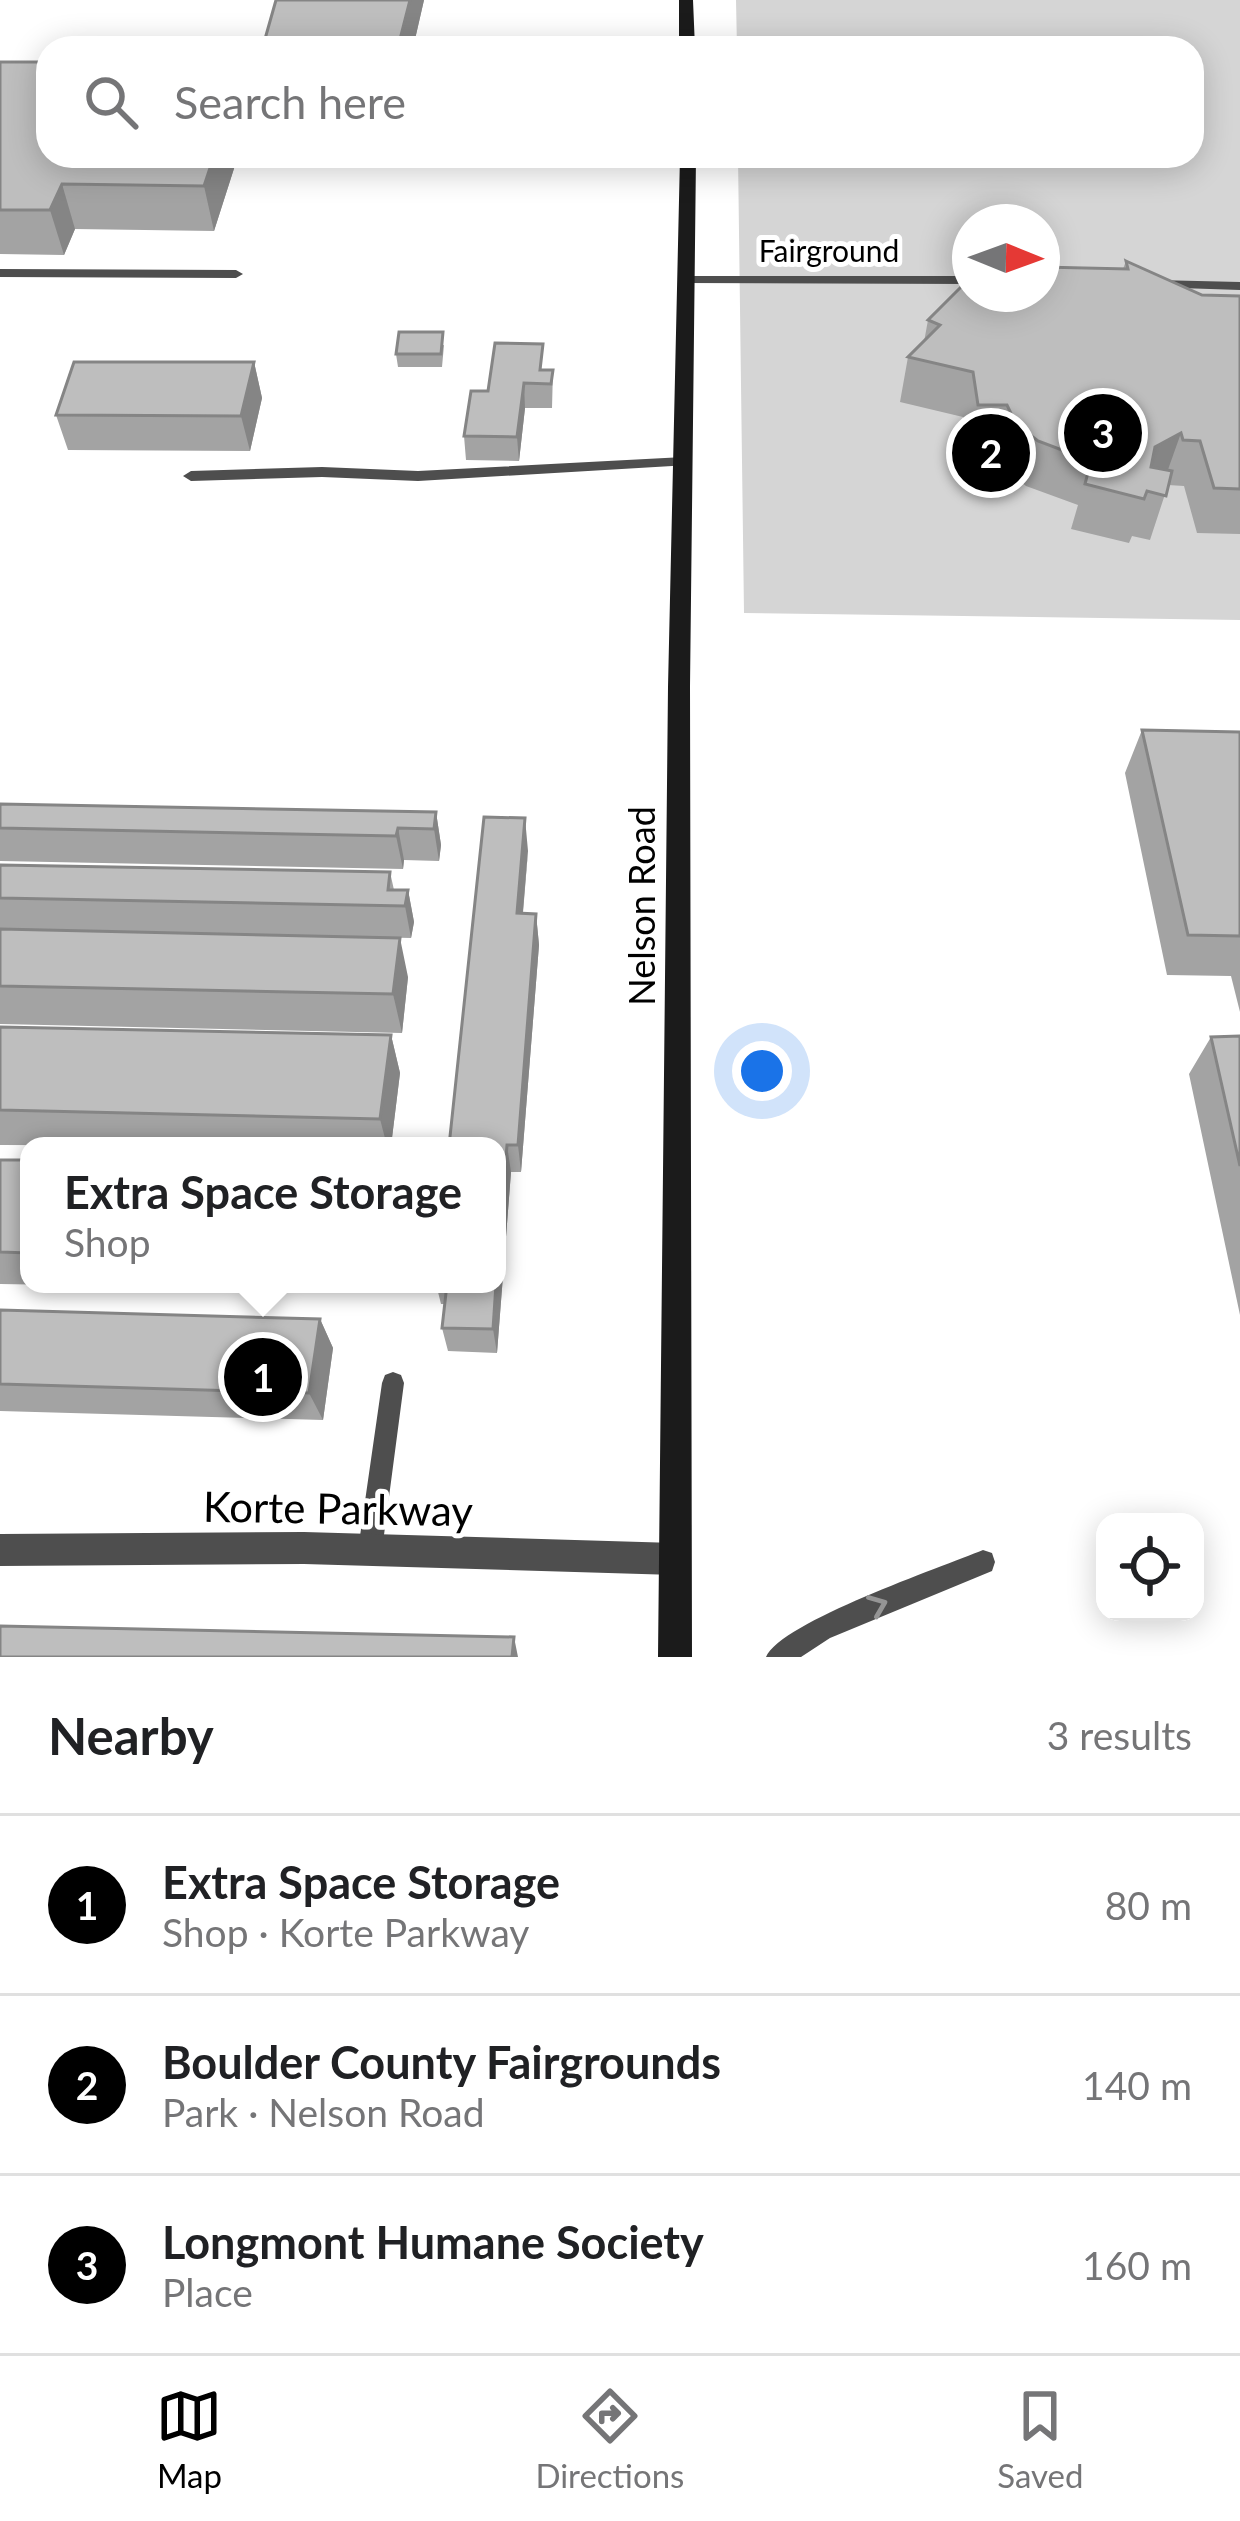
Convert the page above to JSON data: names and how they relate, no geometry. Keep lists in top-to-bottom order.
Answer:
{
  "streets": {
    "main road": ["Nelson Road"],
    "street": ["Korte Parkway"],
    "lane": ["Fairground"]
  },
  "crossings": [
    ["Fairground", "Nelson Road"],
    ["Nelson Road", "Korte Parkway"]
  ],
  "north": "right",
  "page": {
    "search": "Search here",
    "pins": ["3", "2", "1"],
    "popup": ["Extra Space Storage", "Shop"],
    "heading": ["Nearby", "3 results"],
    "list": [
      {
        "mark": "1",
        "name": "Extra Space Storage",
        "note": "Shop · Korte Parkway",
        "value": "80 m"
      },
      {
        "mark": "2",
        "name": "Boulder County Fairgrounds",
        "note": "Park · Nelson Road",
        "value": "140 m"
      },
      {
        "mark": "3",
        "name": "Longmont Humane Society",
        "note": "Place",
        "value": "160 m"
      }
    ],
    "nav": ["Map", "Directions", "Saved"]
  }
}
